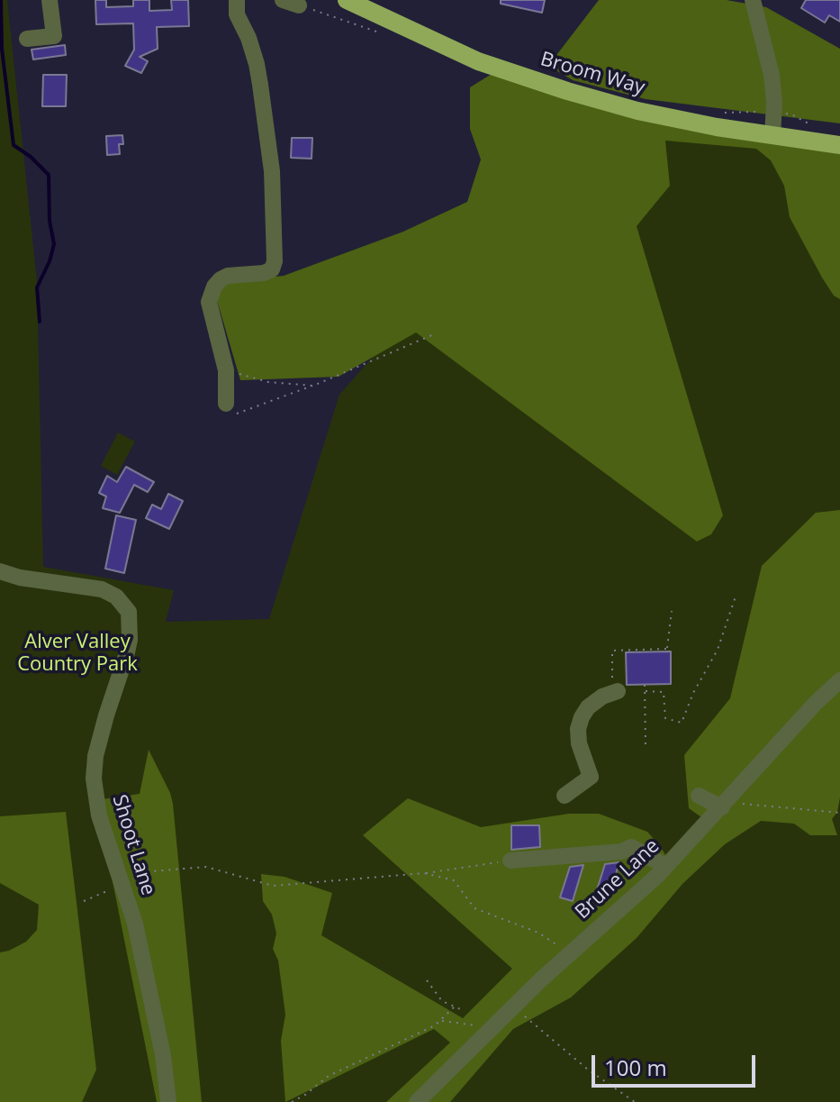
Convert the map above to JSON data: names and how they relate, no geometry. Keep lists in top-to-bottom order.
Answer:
{
  "streets": {
    "main road": ["Broom Way"],
    "street": ["Shoot Lane", "Brune Lane"]
  },
  "parks": ["Alver Valley Country Park"],
  "scale_bar": "100 m"
}
